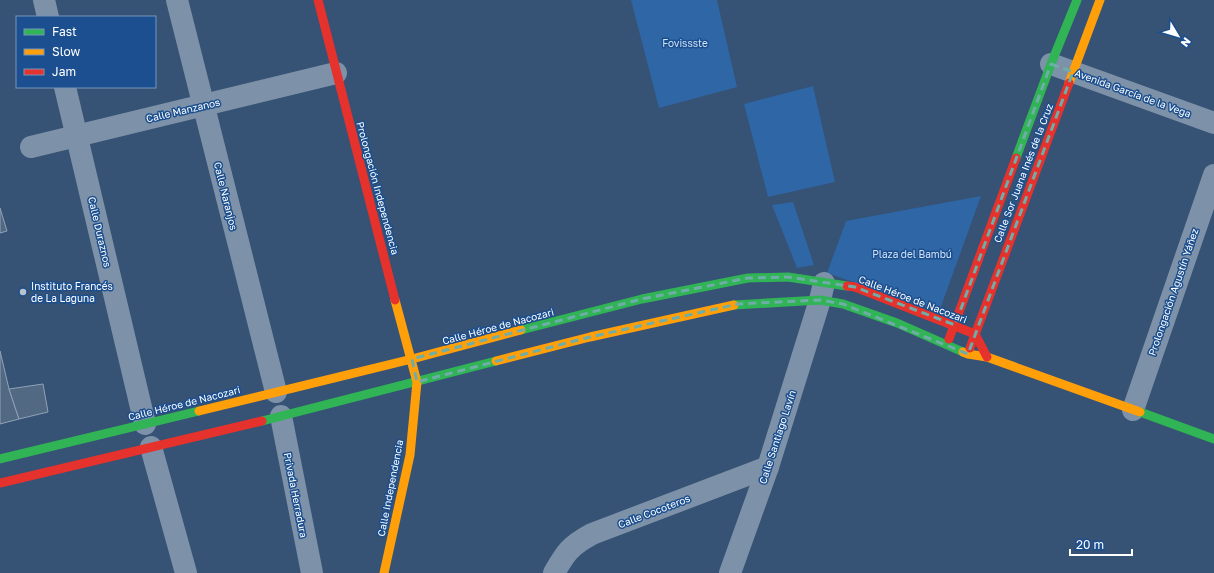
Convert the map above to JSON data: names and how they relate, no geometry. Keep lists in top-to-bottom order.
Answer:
{
  "streets": {
    "main road": [
      "Calle Sor Juana Inés de la Cruz",
      "Prolongación Independencia",
      "Calle Héroe de Nacozari",
      "Calle Independencia"
    ],
    "street": [
      "Avenida García de la Vega",
      "Calle Manzanos",
      "Calle Naranjos",
      "Calle Duraznos",
      "Prolongación Agustín Yáñez",
      "Calle Santiago Lavín",
      "Privada Herradura",
      "Calle Cocoteros"
    ]
  },
  "crossings": [
    ["Avenida García de la Vega", "Calle Sor Juana Inés de la Cruz"],
    ["Calle Manzanos", "Prolongación Independencia"],
    ["Calle Manzanos", "Calle Naranjos"],
    ["Calle Manzanos", "Calle Duraznos"],
    ["Calle Sor Juana Inés de la Cruz", "Calle Héroe de Nacozari"],
    ["Prolongación Independencia", "Calle Héroe de Nacozari"],
    ["Prolongación Independencia", "Calle Independencia"],
    ["Calle Naranjos", "Calle Héroe de Nacozari"],
    ["Calle Duraznos", "Calle Héroe de Nacozari"],
    ["Prolongación Agustín Yáñez", "Calle Héroe de Nacozari"],
    ["Calle Héroe de Nacozari", "Calle Santiago Lavín"],
    ["Calle Héroe de Nacozari", "Calle Independencia"],
    ["Calle Héroe de Nacozari", "Privada Herradura"],
    ["Calle Santiago Lavín", "Calle Cocoteros"]
  ],
  "parks": ["Fovissste", "Plaza del Bambú"],
  "places": ["Instituto Francés de La Laguna"],
  "legend": ["Fast", "Slow", "Jam"],
  "scale_bar": "20 m",
  "north": "bottom right"
}
